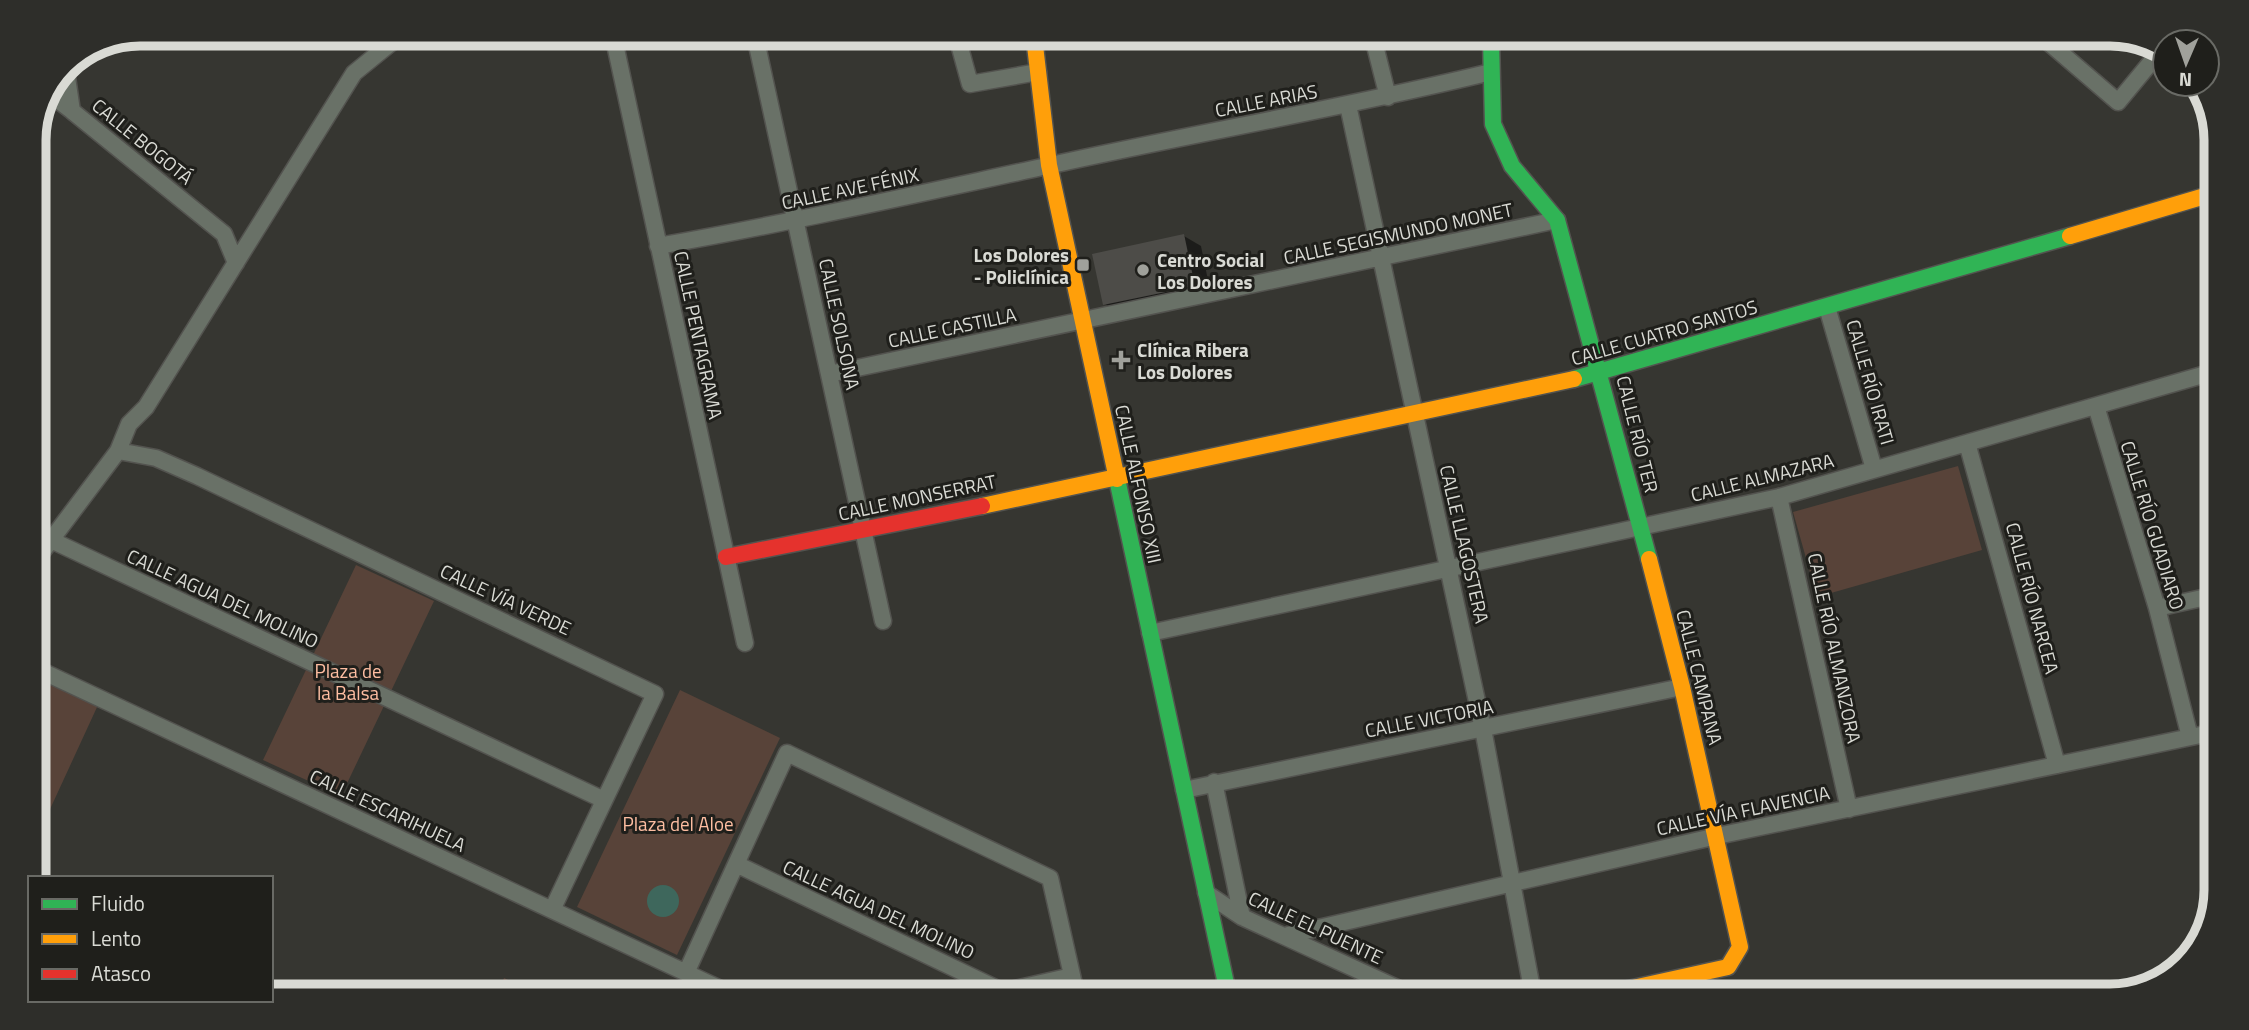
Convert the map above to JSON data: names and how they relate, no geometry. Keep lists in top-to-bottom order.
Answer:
{
  "streets": {
    "street": [
      "CALLE ARIAS",
      "CALLE BOGOTÁ",
      "CALLE AVE FÉNIX",
      "CALLE SEGISMUNDO MONET",
      "CALLE SOLSONA",
      "CALLE CASTILLA",
      "CALLE CUATRO SANTOS",
      "CALLE PENTAGRAMA",
      "CALLE RÍO IRATI",
      "CALLE RÍO TER",
      "CALLE ALMAZARA",
      "CALLE ALFONSO XIII",
      "CALLE MONSERRAT",
      "CALLE RÍO GUADIARO",
      "CALLE LLAGOSTERA",
      "CALLE AGUA DEL MOLINO",
      "CALLE RÍO NARCEA",
      "CALLE VÍA VERDE",
      "CALLE RÍO ALMANZORA",
      "CALLE CAMPANA",
      "CALLE VICTORIA",
      "CALLE ESCARIHUELA",
      "CALLE VÍA FLAVENCIA",
      "CALLE EL PUENTE"
    ]
  },
  "crossings": [
    ["CALLE ARIAS", "CALLE AVE FÉNIX"],
    ["CALLE ARIAS", "CALLE RÍO TER"],
    ["CALLE ARIAS", "CALLE ALFONSO XIII"],
    ["CALLE ARIAS", "CALLE LLAGOSTERA"],
    ["CALLE AVE FÉNIX", "CALLE SOLSONA"],
    ["CALLE AVE FÉNIX", "CALLE PENTAGRAMA"],
    ["CALLE AVE FÉNIX", "CALLE ALFONSO XIII"],
    ["CALLE SEGISMUNDO MONET", "CALLE CASTILLA"],
    ["CALLE SEGISMUNDO MONET", "CALLE RÍO TER"],
    ["CALLE SEGISMUNDO MONET", "CALLE ALFONSO XIII"],
    ["CALLE SEGISMUNDO MONET", "CALLE LLAGOSTERA"],
    ["CALLE SOLSONA", "CALLE CASTILLA"],
    ["CALLE SOLSONA", "CALLE MONSERRAT"],
    ["CALLE CASTILLA", "CALLE ALFONSO XIII"],
    ["CALLE CUATRO SANTOS", "CALLE RÍO IRATI"],
    ["CALLE CUATRO SANTOS", "CALLE RÍO TER"],
    ["CALLE CUATRO SANTOS", "CALLE ALFONSO XIII"],
    ["CALLE CUATRO SANTOS", "CALLE MONSERRAT"],
    ["CALLE CUATRO SANTOS", "CALLE LLAGOSTERA"],
    ["CALLE PENTAGRAMA", "CALLE MONSERRAT"],
    ["CALLE RÍO IRATI", "CALLE ALMAZARA"],
    ["CALLE RÍO TER", "CALLE ALMAZARA"],
    ["CALLE RÍO TER", "CALLE CAMPANA"],
    ["CALLE ALMAZARA", "CALLE ALFONSO XIII"],
    ["CALLE ALMAZARA", "CALLE RÍO GUADIARO"],
    ["CALLE ALMAZARA", "CALLE LLAGOSTERA"],
    ["CALLE ALMAZARA", "CALLE RÍO NARCEA"],
    ["CALLE ALMAZARA", "CALLE RÍO ALMANZORA"],
    ["CALLE ALMAZARA", "CALLE CAMPANA"],
    ["CALLE ALFONSO XIII", "CALLE MONSERRAT"],
    ["CALLE ALFONSO XIII", "CALLE VICTORIA"],
    ["CALLE ALFONSO XIII", "CALLE EL PUENTE"],
    ["CALLE RÍO GUADIARO", "CALLE VÍA FLAVENCIA"],
    ["CALLE LLAGOSTERA", "CALLE VICTORIA"],
    ["CALLE LLAGOSTERA", "CALLE VÍA FLAVENCIA"],
    ["CALLE AGUA DEL MOLINO", "CALLE VÍA VERDE"],
    ["CALLE RÍO NARCEA", "CALLE VÍA FLAVENCIA"],
    ["CALLE VÍA VERDE", "CALLE ESCARIHUELA"],
    ["CALLE RÍO ALMANZORA", "CALLE VÍA FLAVENCIA"],
    ["CALLE CAMPANA", "CALLE VICTORIA"],
    ["CALLE CAMPANA", "CALLE VÍA FLAVENCIA"],
    ["CALLE VÍA FLAVENCIA", "CALLE EL PUENTE"]
  ],
  "parks": ["Plaza de la Balsa", "Plaza del Aloe"],
  "places": {
    "transit": ["Los Dolores - Policlínica"],
    "other": ["Centro Social Los Dolores"],
    "health": ["Clínica Ribera Los Dolores"]
  },
  "legend": ["Fluido", "Lento", "Atasco"],
  "north": "bottom"
}
